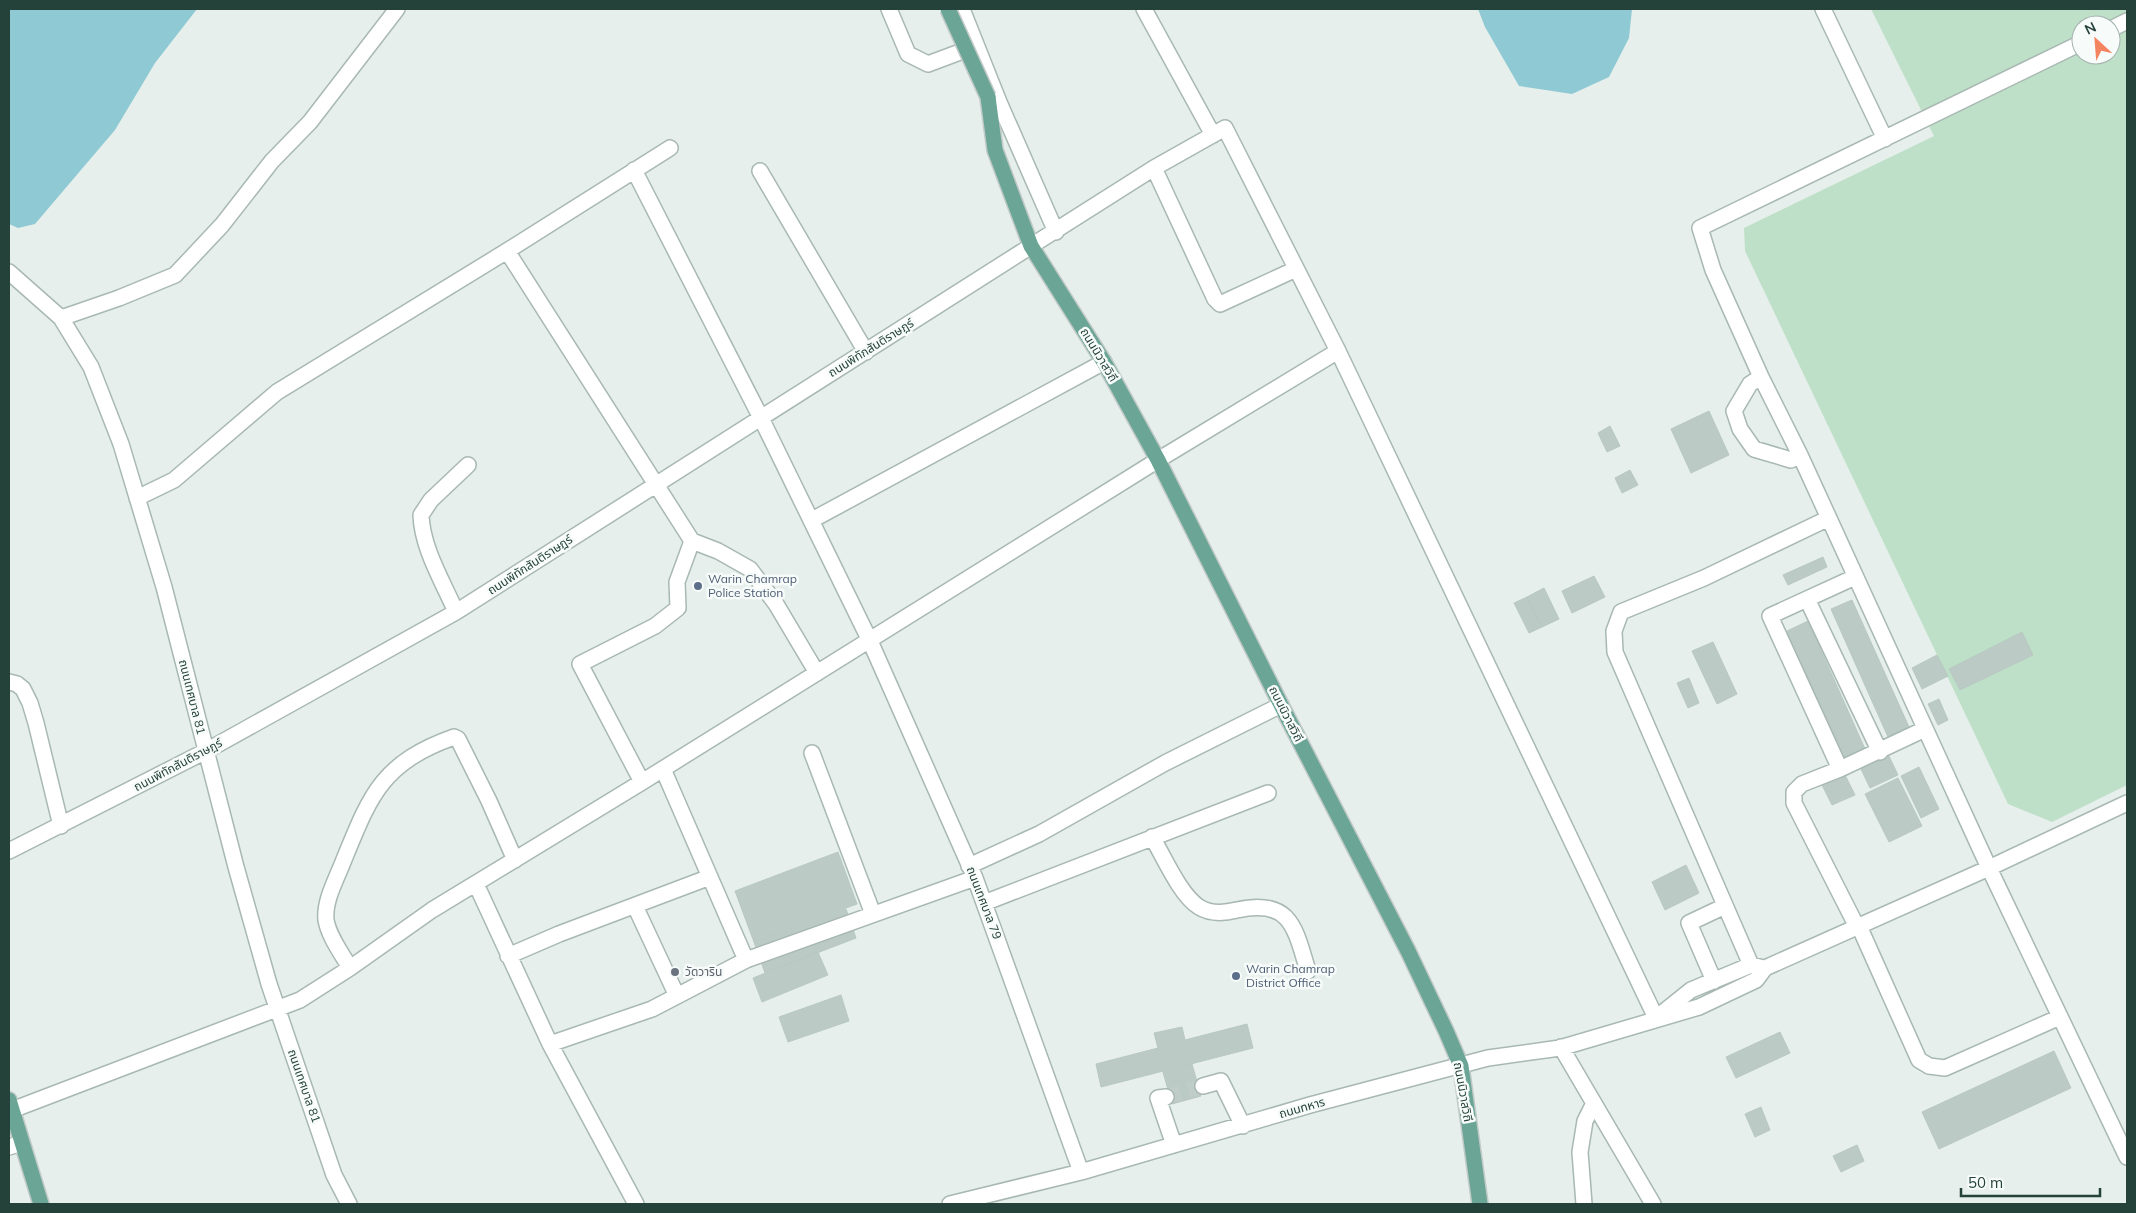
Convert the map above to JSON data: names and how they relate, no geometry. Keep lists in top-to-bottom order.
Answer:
{
  "streets": {
    "main road": ["ถนนนิวาสวิถี"],
    "street": [
      "ถนนพิทักสันติราษฎร์",
      "ถนนเทศบาล 81",
      "ถนนเทศบาล 79",
      "ถนนทหาร"
    ]
  },
  "crossings": [
    ["ถนนพิทักสันติราษฎร์", "ถนนนิวาสวิถี"],
    ["ถนนพิทักสันติราษฎร์", "ถนนเทศบาล 81"],
    ["ถนนพิทักสันติราษฎร์", "ถนนเทศบาล 79"],
    ["ถนนนิวาสวิถี", "ถนนทหาร"],
    ["ถนนเทศบาล 79", "ถนนทหาร"]
  ],
  "places": ["Warin Chamrap Police Station", "วัดวาริน", "Warin Chamrap District Office"],
  "scale_bar": "50 m",
  "north": "top left"
}
